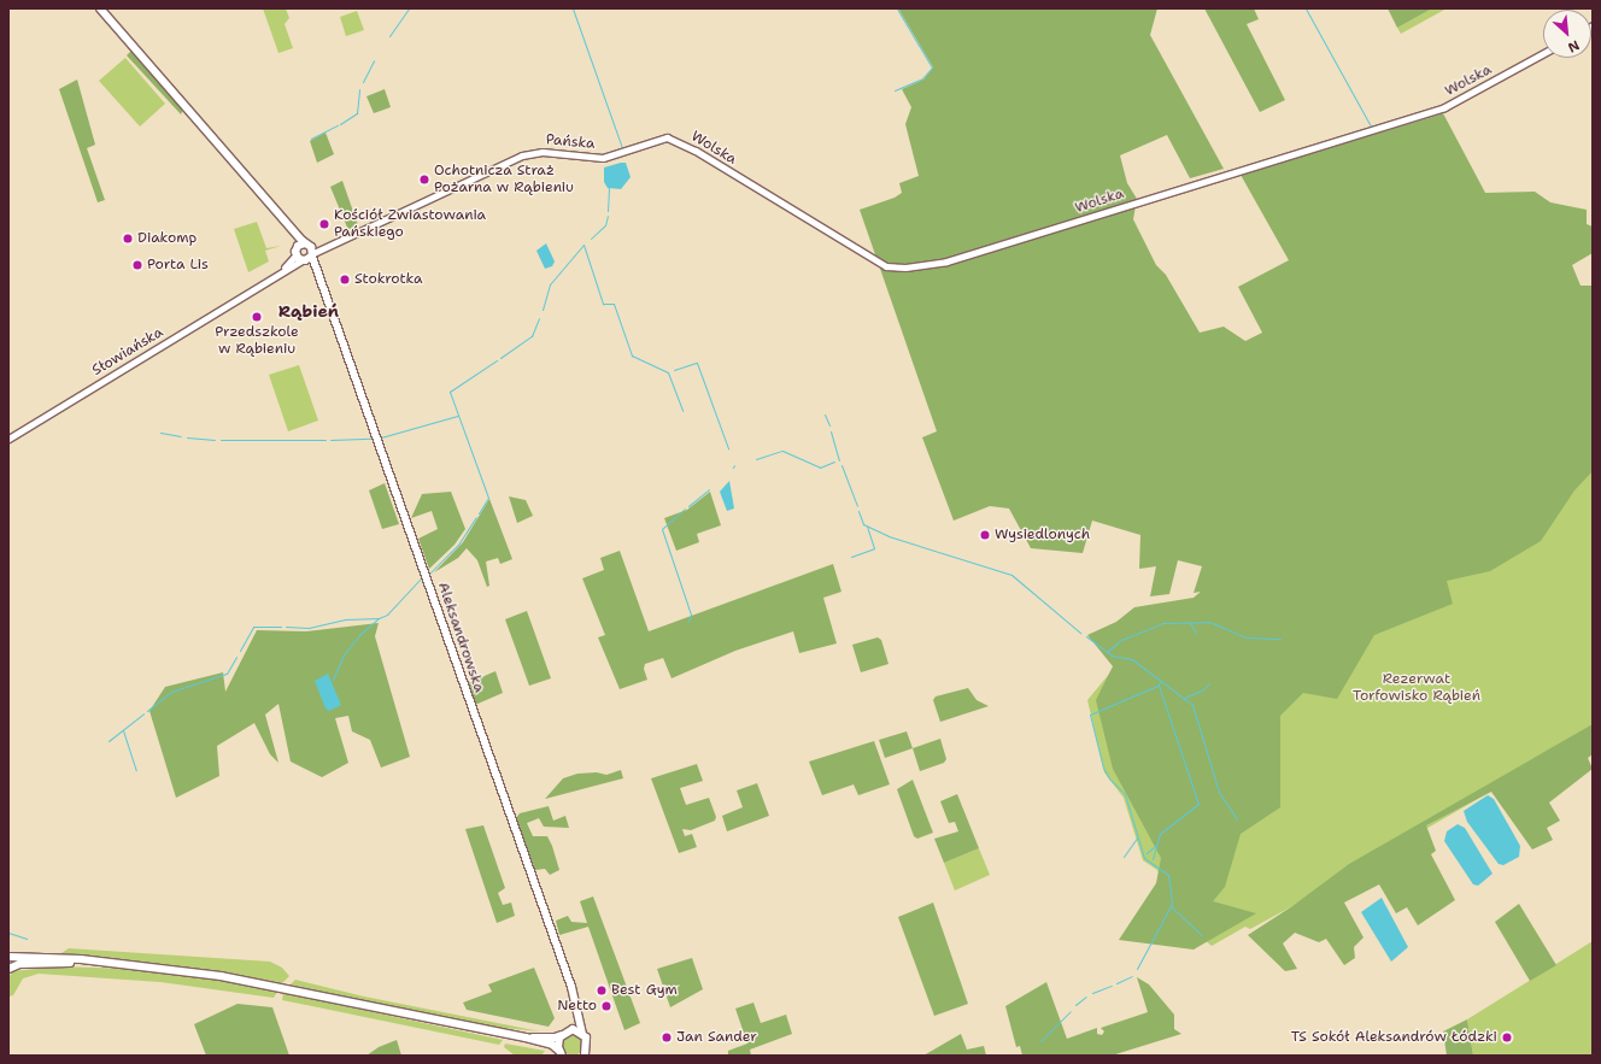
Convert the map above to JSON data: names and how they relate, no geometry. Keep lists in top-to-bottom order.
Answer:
{
  "streets": {
    "main road": ["Aleksandrowska"],
    "street": ["Wolska", "Pańska", "Słowiańska"]
  },
  "crossings": [
    ["Wolska", "Pańska"],
    ["Pańska", "Słowiańska"],
    ["Pańska", "Aleksandrowska"],
    ["Słowiańska", "Aleksandrowska"]
  ],
  "districts": ["Rąbień"],
  "parks": ["Rezerwat Torfowisko Rąbień"],
  "places": [
    "Ochotnicza Straż Pożarna w Rąbieniu",
    "Kościół Zwiastowania Pańskiego",
    "Diakomp",
    "Porta Lis",
    "Stokrotka",
    "Przedszkole w Rąbieniu",
    "Wysiedlonych",
    "Best Gym",
    "Netto",
    "Jan Sander",
    "TS Sokół Aleksandrów Łódzki"
  ],
  "north": "bottom right"
}
